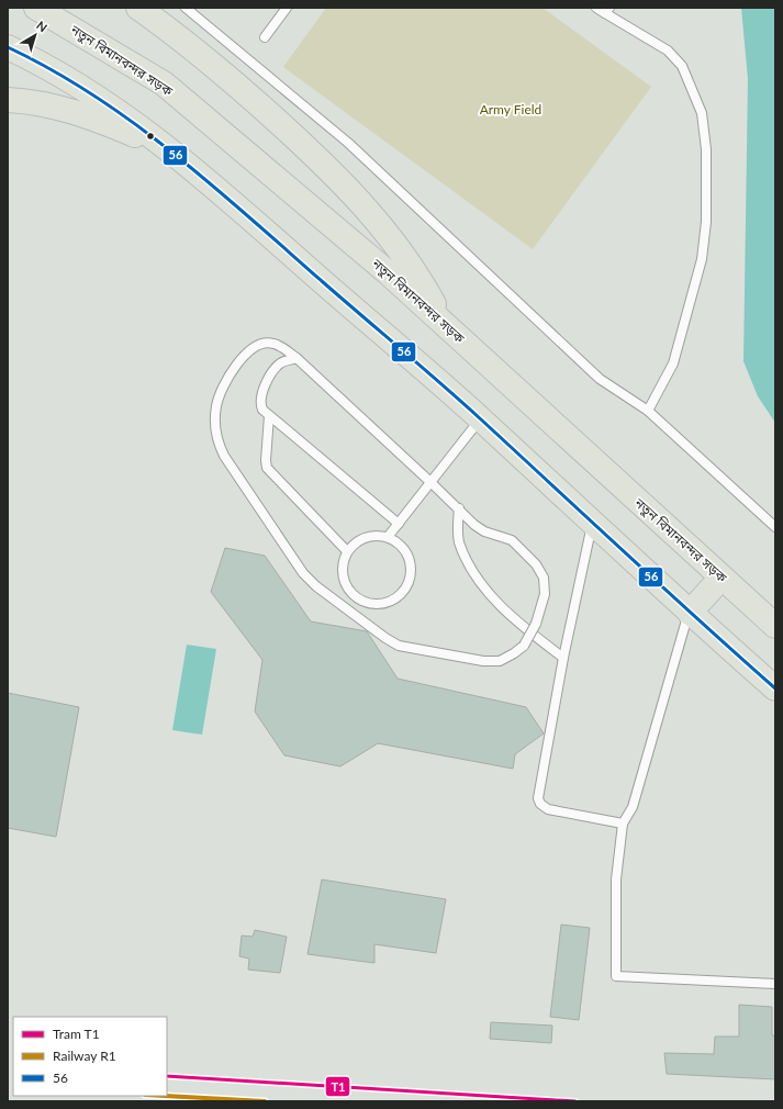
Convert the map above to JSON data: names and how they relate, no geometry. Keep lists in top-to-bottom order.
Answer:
{
  "streets": {
    "highway": ["নতুন বিমানবন্দর সড়ক"]
  },
  "parks": ["Army Field"],
  "lines": ["transit line 56", "tram line T1", "rail line R1"],
  "legend": ["Tram T1", "Railway R1", "56"],
  "north": "top right"
}
